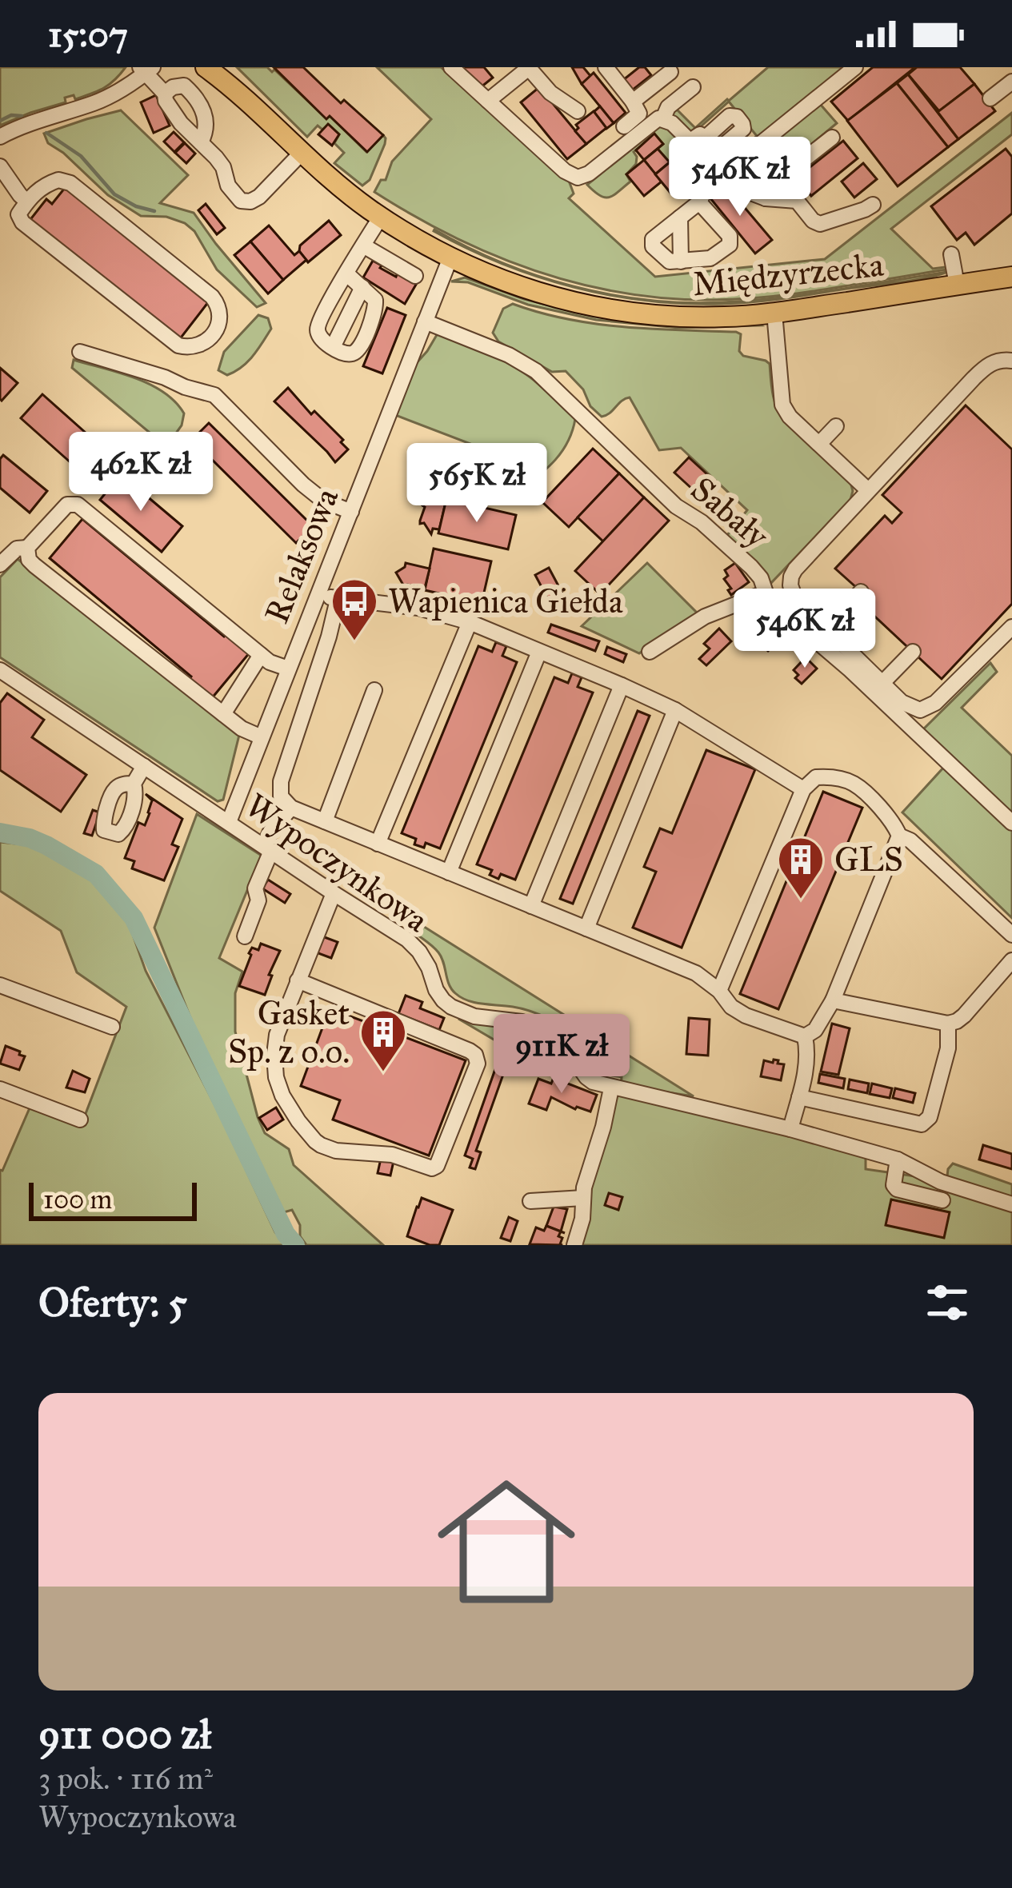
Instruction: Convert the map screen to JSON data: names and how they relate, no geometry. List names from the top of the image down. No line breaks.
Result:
{"streets":{"main road":["Międzyrzecka"],"street":["Sabały","Relaksowa","Wypoczynkowa"]},"crossings":[["Międzyrzecka","Relaksowa"],["Sabały","Relaksowa"],["Relaksowa","Wypoczynkowa"]],"places":{"bus stop":["Wapienica Giełda"],"building":["GLS","Gasket Sp. z o.o."]},"scale_bar":"100 m","page":{"status":"15:07","price":["546K zł","462K zł","565K zł","546K zł","911K zł"],"scale":"100 m","heading":"Oferty: 5","list":[{"name":"911 000 zł","note":"3 pok. · 116 m² · Wypoczynkowa"}]}}
